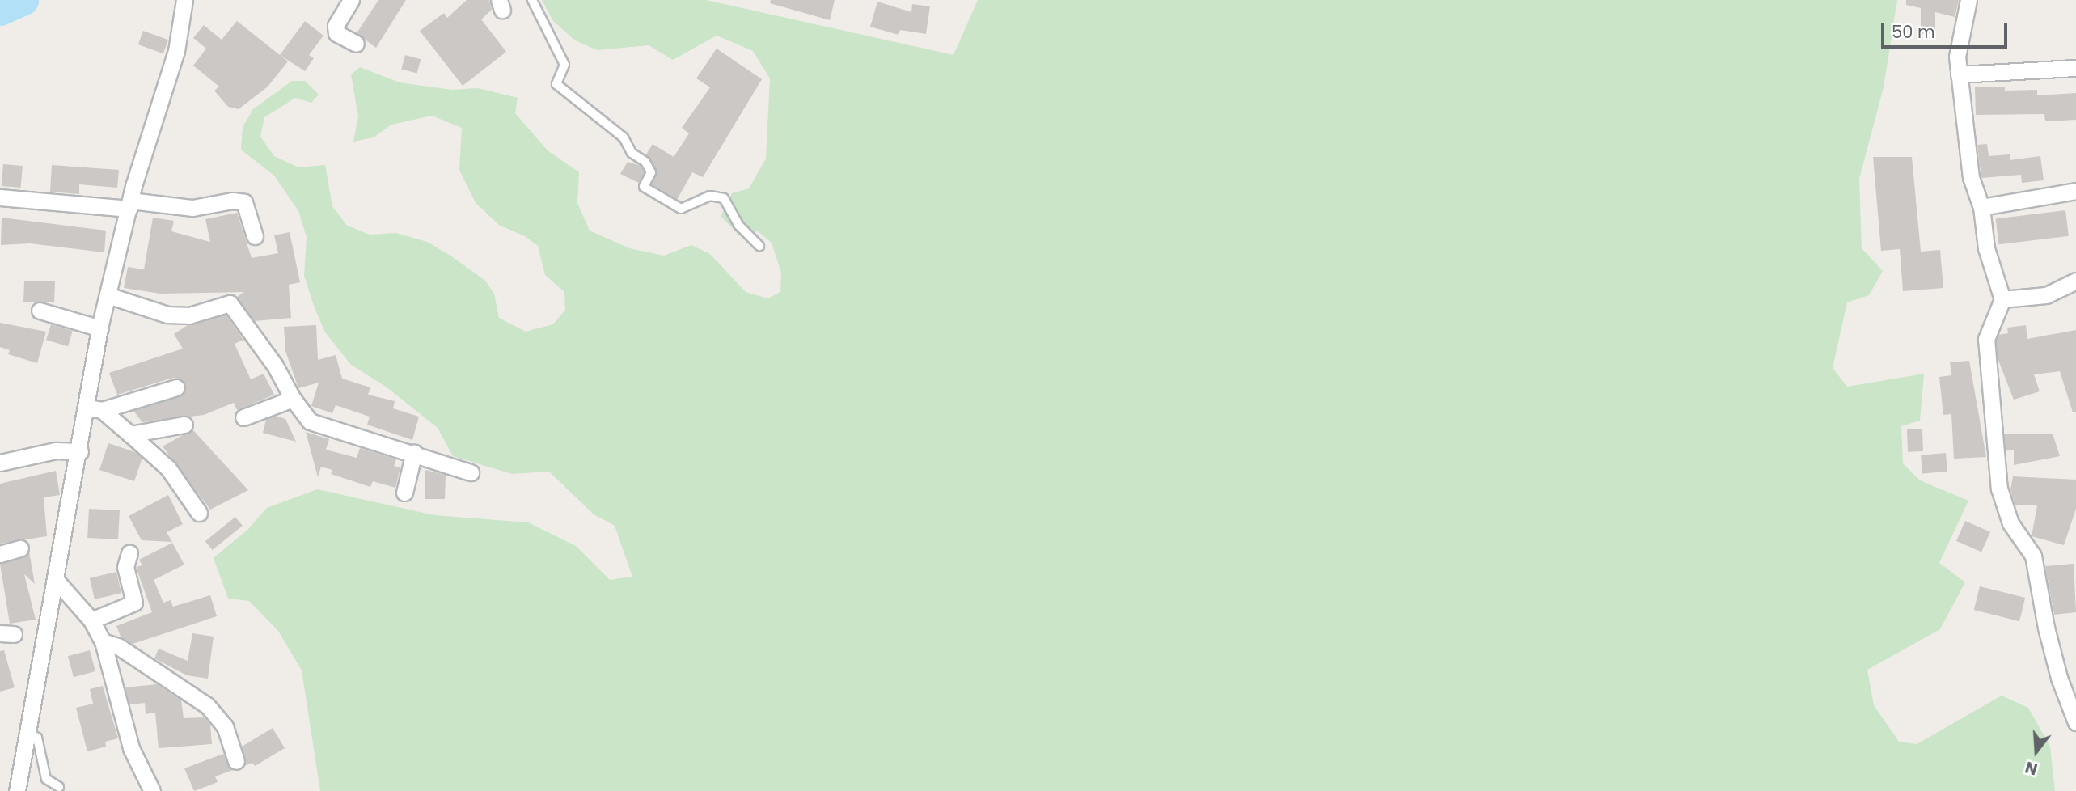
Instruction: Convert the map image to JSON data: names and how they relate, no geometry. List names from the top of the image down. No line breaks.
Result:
{"scale_bar":"50 m","north":"bottom"}
